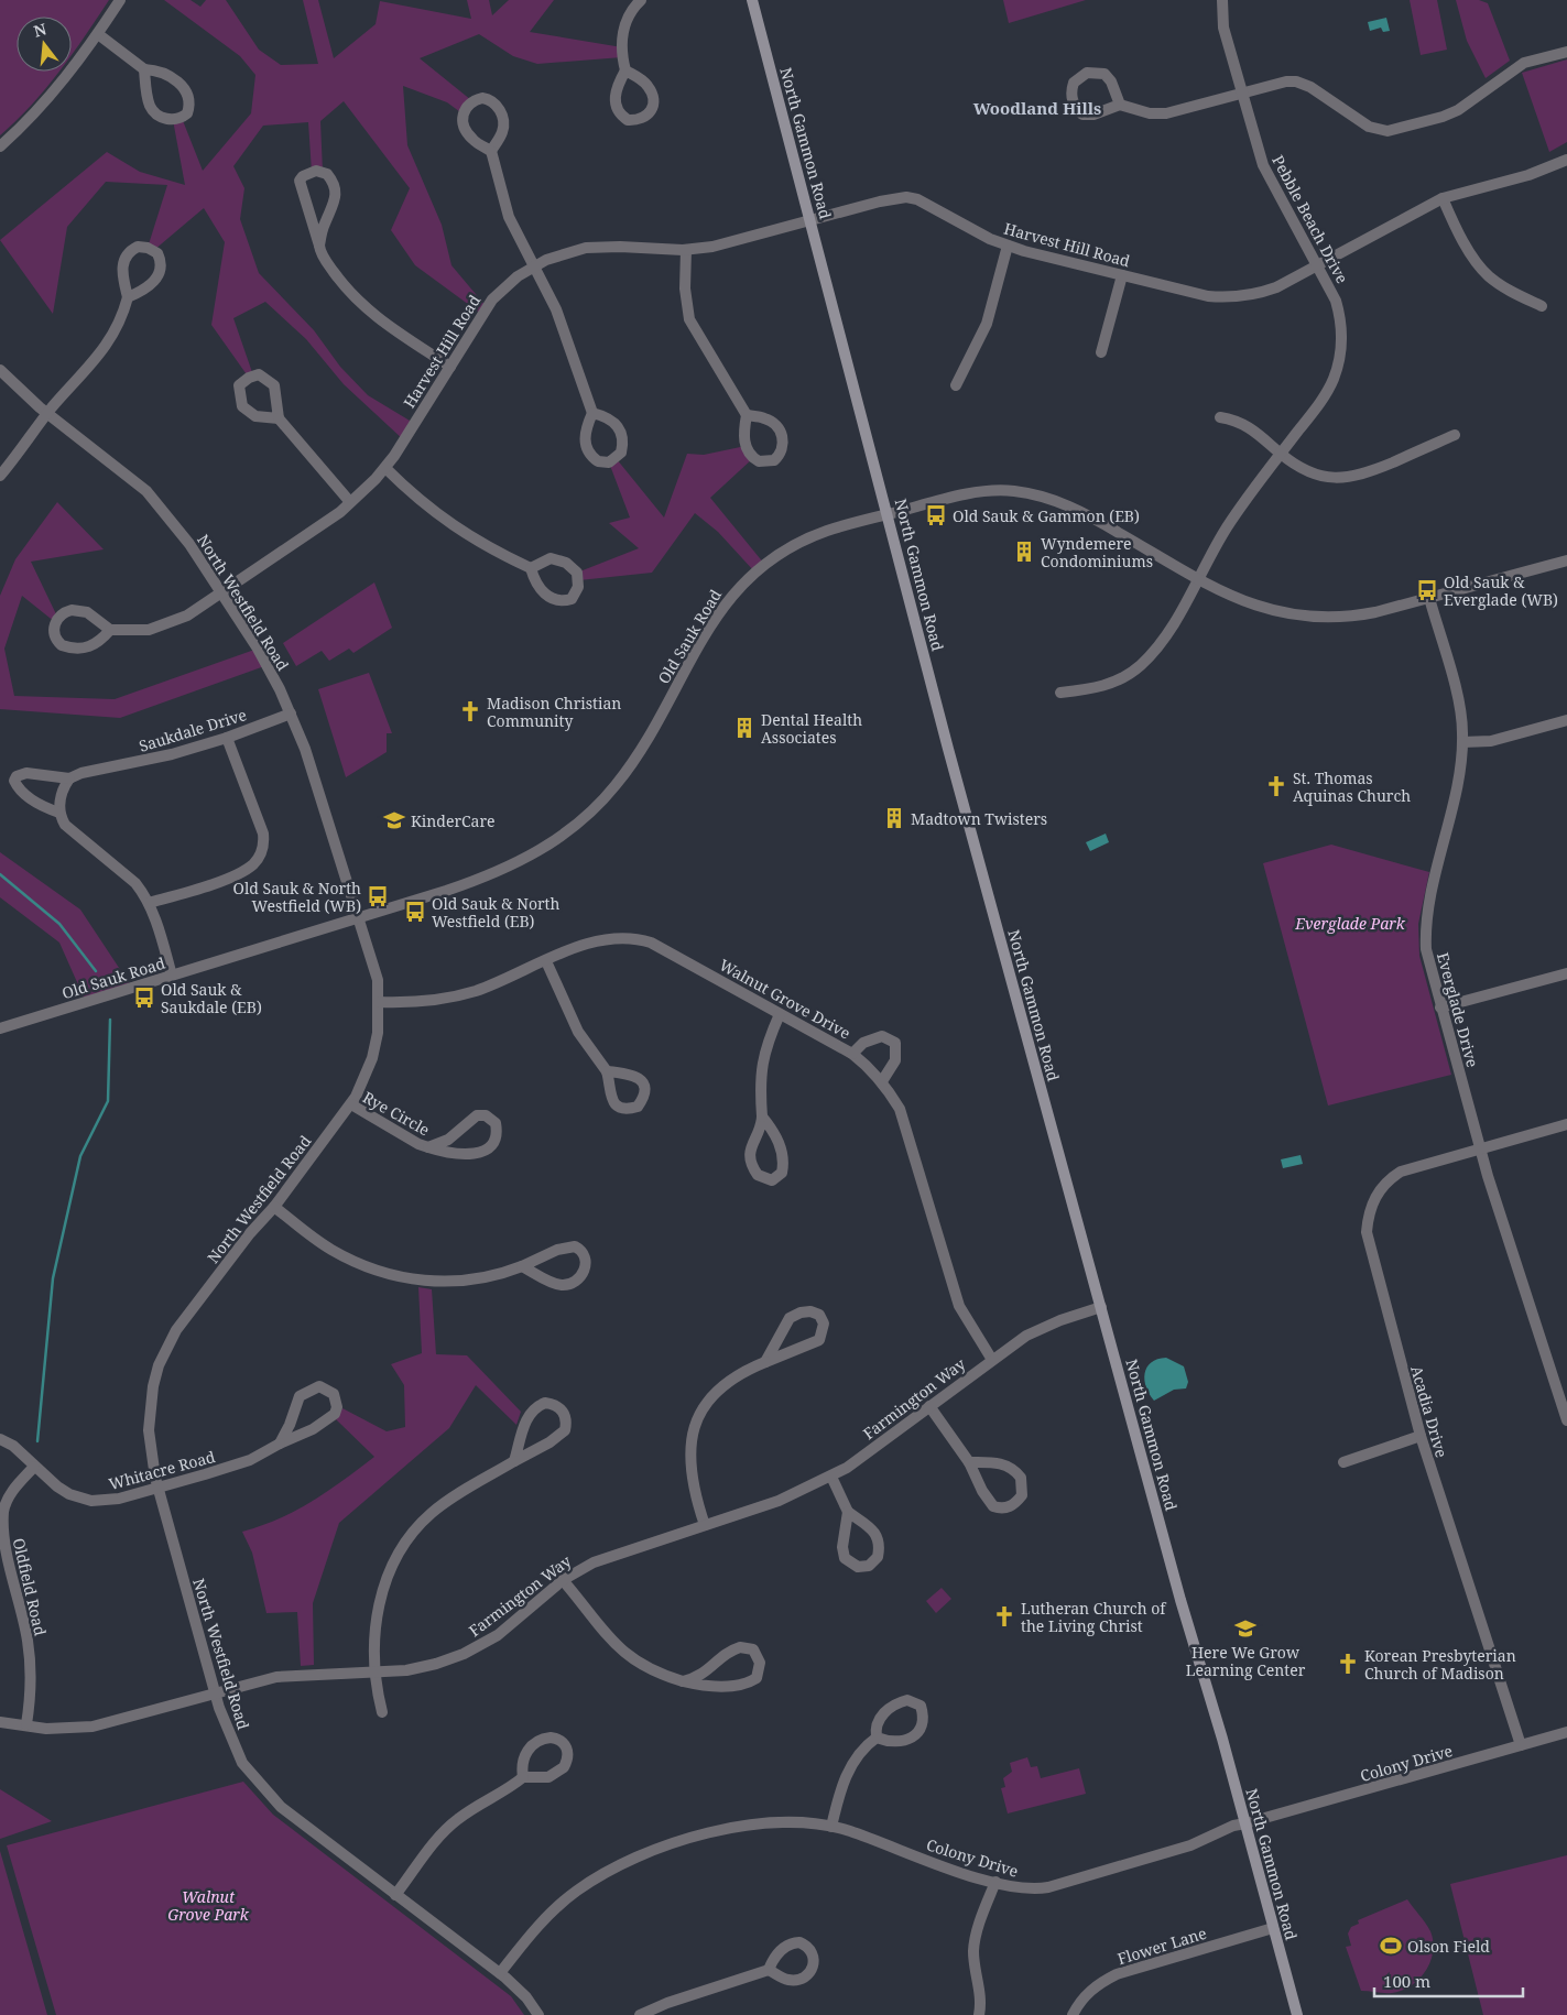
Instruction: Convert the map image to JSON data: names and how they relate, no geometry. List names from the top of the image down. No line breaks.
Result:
{"streets":{"main road":["North Gammon Road"],"street":["Pebble Beach Drive","Harvest Hill Road","North Westfield Road","Old Sauk Road","Saukdale Drive","Walnut Grove Drive","Everglade Drive","Rye Circle","Farmington Way","Acadia Drive","Whitacre Road","Oldfield Road","Colony Drive","Flower Lane"]},"crossings":[["North Gammon Road","Harvest Hill Road"],["North Gammon Road","Old Sauk Road"],["North Gammon Road","Farmington Way"],["North Gammon Road","Colony Drive"],["North Gammon Road","Flower Lane"],["Pebble Beach Drive","Harvest Hill Road"],["Pebble Beach Drive","Old Sauk Road"],["Harvest Hill Road","North Westfield Road"],["North Westfield Road","Old Sauk Road"],["North Westfield Road","Saukdale Drive"],["North Westfield Road","Walnut Grove Drive"],["North Westfield Road","Rye Circle"],["North Westfield Road","Farmington Way"],["North Westfield Road","Whitacre Road"],["North Westfield Road","Colony Drive"],["Old Sauk Road","Everglade Drive"],["Walnut Grove Drive","Farmington Way"],["Everglade Drive","Acadia Drive"],["Farmington Way","Oldfield Road"],["Acadia Drive","Colony Drive"],["Whitacre Road","Oldfield Road"]],"districts":["Woodland Hills"],"parks":["Everglade Park","Walnut Grove Park"],"places":{"bus stop":["Old Sauk & Gammon (EB)","Old Sauk & Everglade (WB)","Old Sauk & North Westfield (WB)","Old Sauk & North Westfield (EB)","Old Sauk & Saukdale (EB)"],"building":["Wyndemere Condominiums","Dental Health Associates","Madtown Twisters"],"church":["Madison Christian Community","St. Thomas Aquinas Church","Lutheran Church of the Living Christ","Korean Presbyterian Church of Madison"],"school or university":["KinderCare","Here We Grow Learning Center"],"sports":["Olson Field"]},"scale_bar":"100 m","north":"top"}
